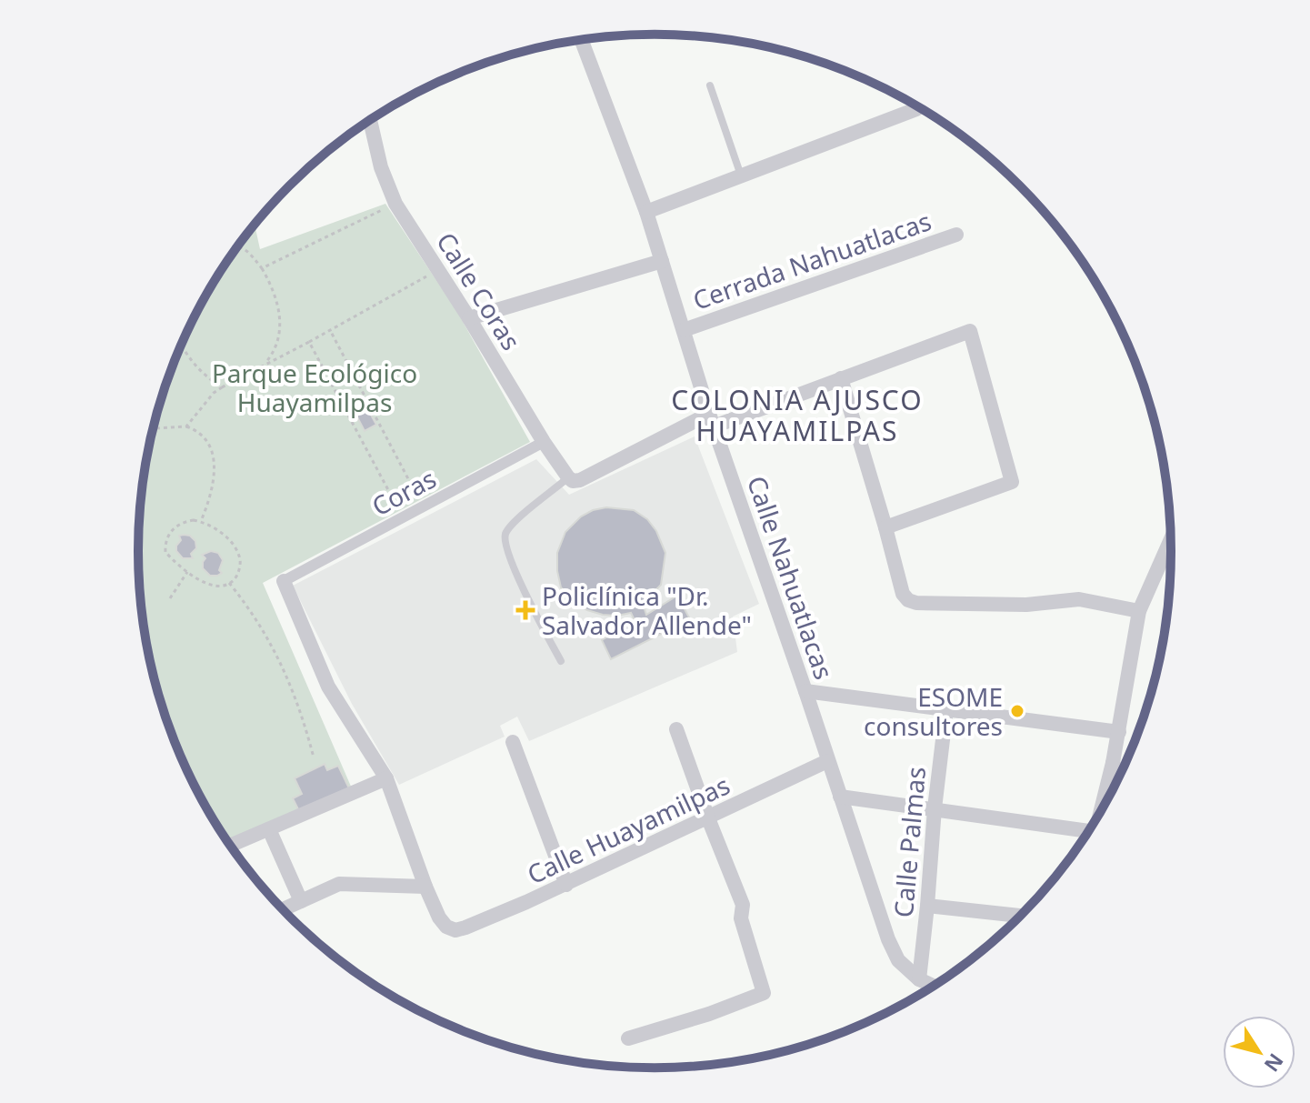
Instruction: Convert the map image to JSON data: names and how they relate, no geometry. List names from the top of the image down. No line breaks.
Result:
{"streets":{"street":["Cerrada Nahuatlacas","Calle Coras","Coras","Calle Nahuatlacas","Calle Huayamilpas","Calle Palmas"]},"crossings":[["Cerrada Nahuatlacas","Calle Nahuatlacas"],["Calle Coras","Coras"],["Calle Nahuatlacas","Calle Huayamilpas"],["Calle Nahuatlacas","Calle Palmas"]],"districts":["COLONIA AJUSCO HUAYAMILPAS"],"parks":["Parque Ecológico Huayamilpas"],"places":{"health":["Policlínica \"Dr. Salvador Allende\""],"other":["ESOME consultores"]},"north":"bottom right"}
